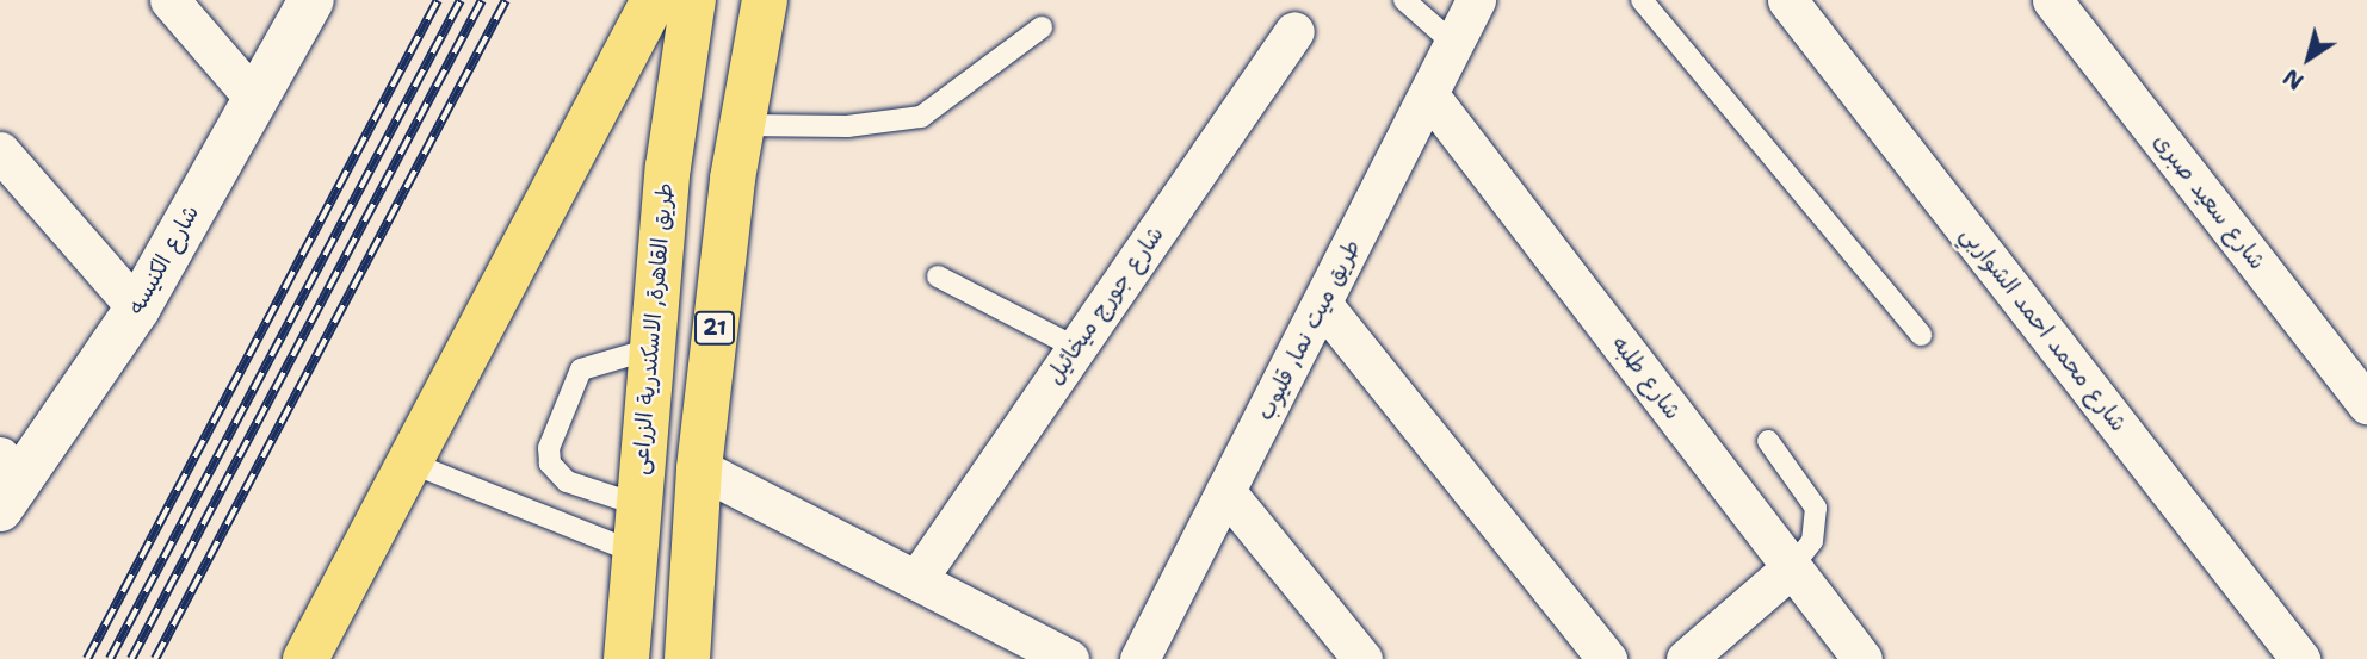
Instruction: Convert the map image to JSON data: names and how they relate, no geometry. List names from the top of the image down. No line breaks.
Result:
{"streets":{"highway":["21","طريق القاهرة, الاسكندرية الزراعى"],"main road":["شارع الكنيسه"],"street":["شارع سعيد صبرى","شارع جورج ميخائيل","شارع محمد احمد الشواربي","طريق ميت نما, قليوب","شارع طلبه"]},"crossings":[["طريق ميت نما, قليوب","شارع طلبه"]],"north":"bottom left"}
